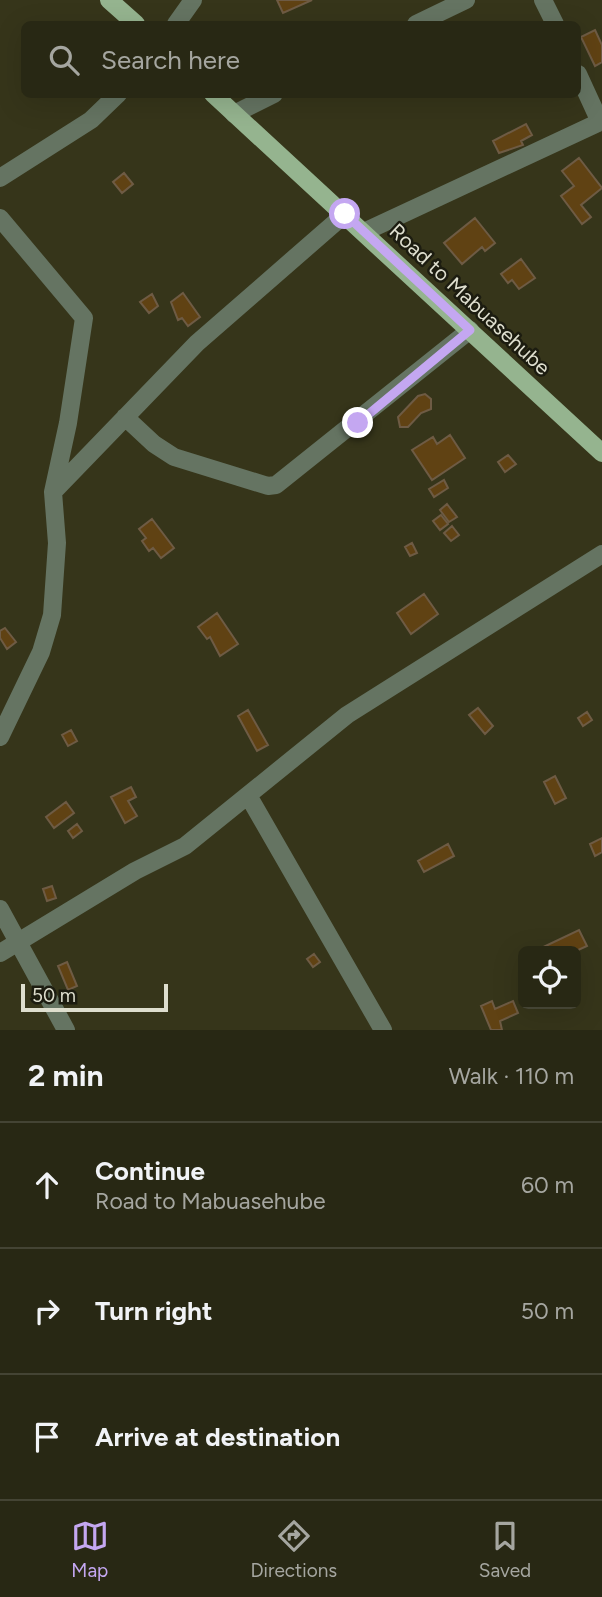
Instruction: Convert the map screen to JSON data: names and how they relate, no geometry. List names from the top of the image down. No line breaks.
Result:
{"streets":{"main road":["Road to Mabuasehube"]},"scale_bar":"50 m","page":{"search":"Search here","scale":"50 m","heading":["2 min","Walk · 110 m"],"list":[["Continue","Road to Mabuasehube","60 m"],["Turn right","50 m"],"Arrive at destination"],"nav":["Map","Directions","Saved"]}}
